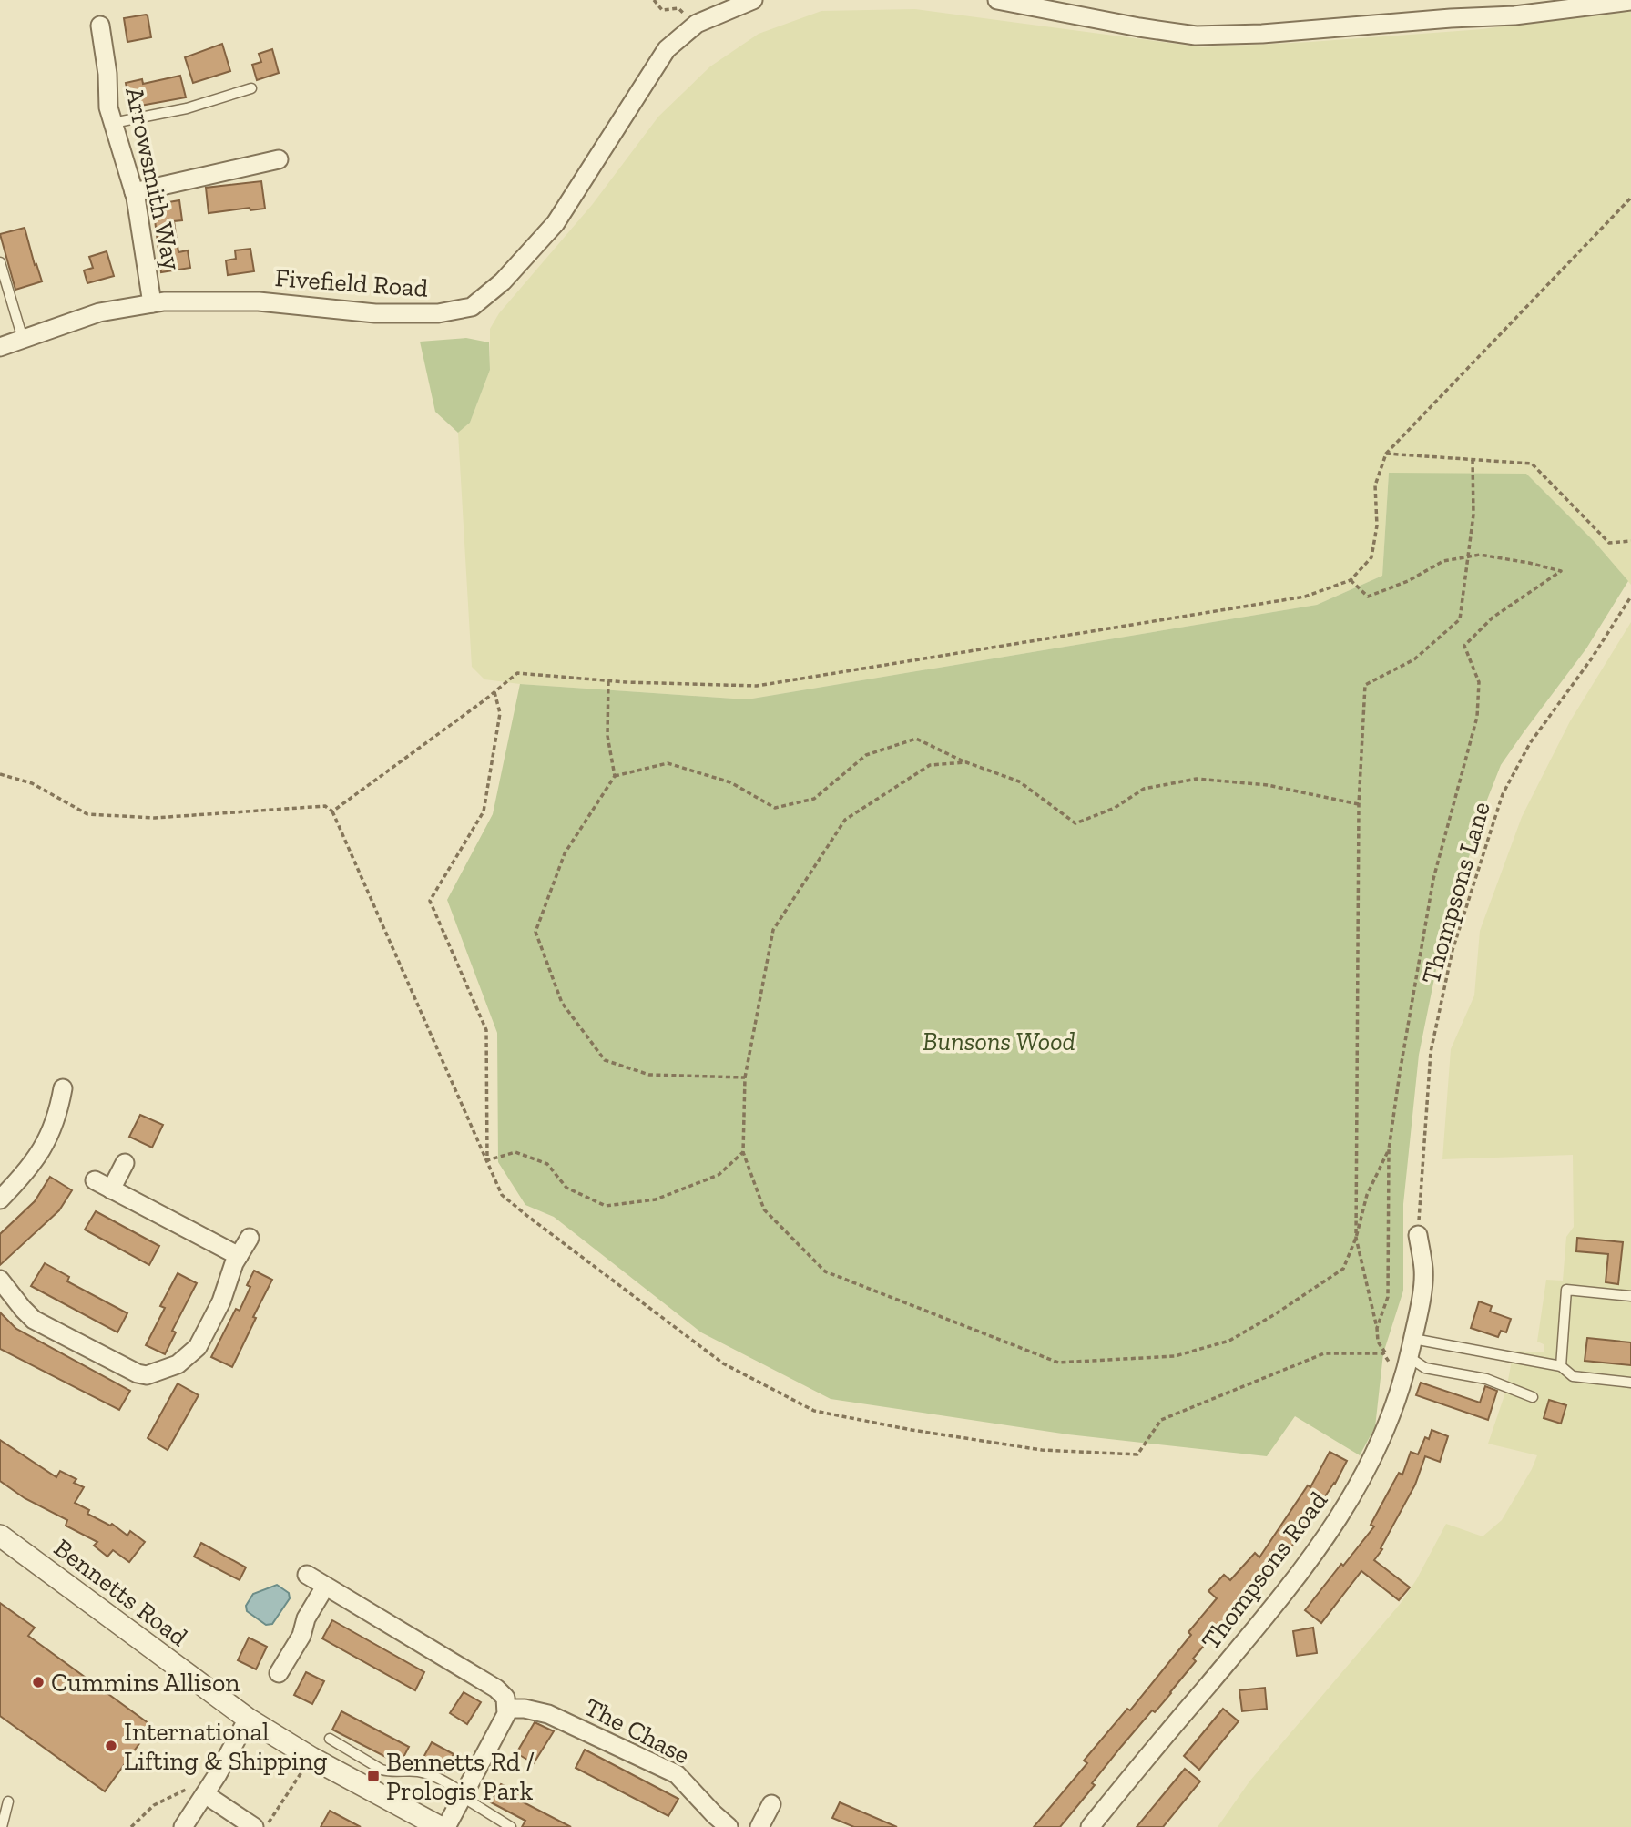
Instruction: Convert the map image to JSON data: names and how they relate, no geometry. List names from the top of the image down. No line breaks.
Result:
{"streets":{"street":["Arrowsmith Way","Fivefield Road","Thompsons Road","Bennetts Road","The Chase"],"path":["Thompsons Lane"]},"crossings":[["Arrowsmith Way","Fivefield Road"],["Thompsons Lane","Thompsons Road"]],"parks":["Bunsons Wood"],"places":{"other":["Cummins Allison","International Lifting & Shipping"],"transit":["Bennetts Rd / Prologis Park"]}}
